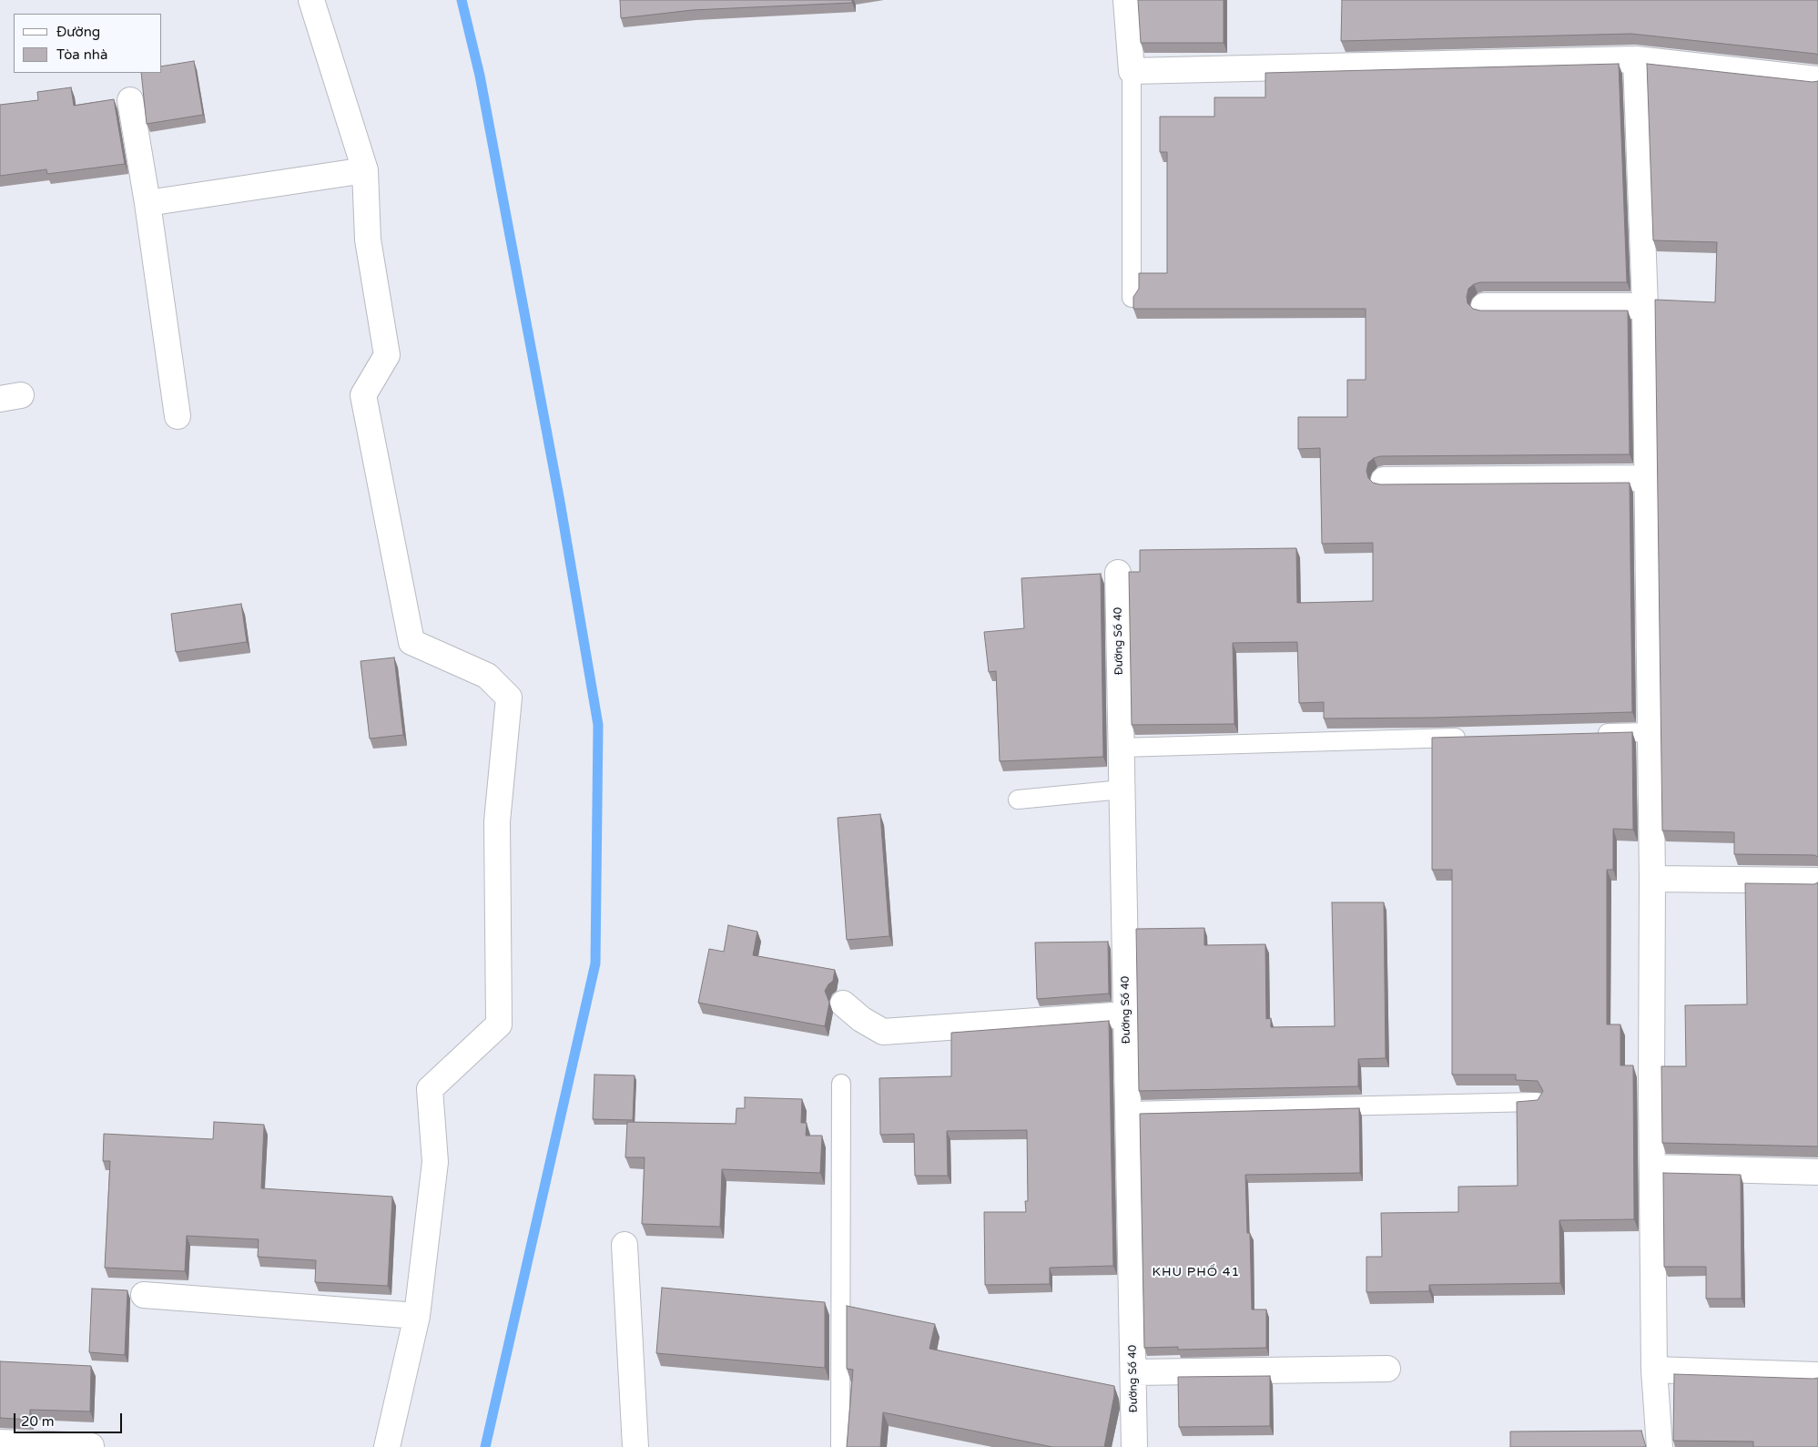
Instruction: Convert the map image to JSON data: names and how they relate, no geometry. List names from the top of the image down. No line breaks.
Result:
{"streets":{"street":["Đường Số 40"]},"districts":["KHU PHỐ 41"],"legend":["Đường","Tòa nhà"],"scale_bar":"20 m"}
